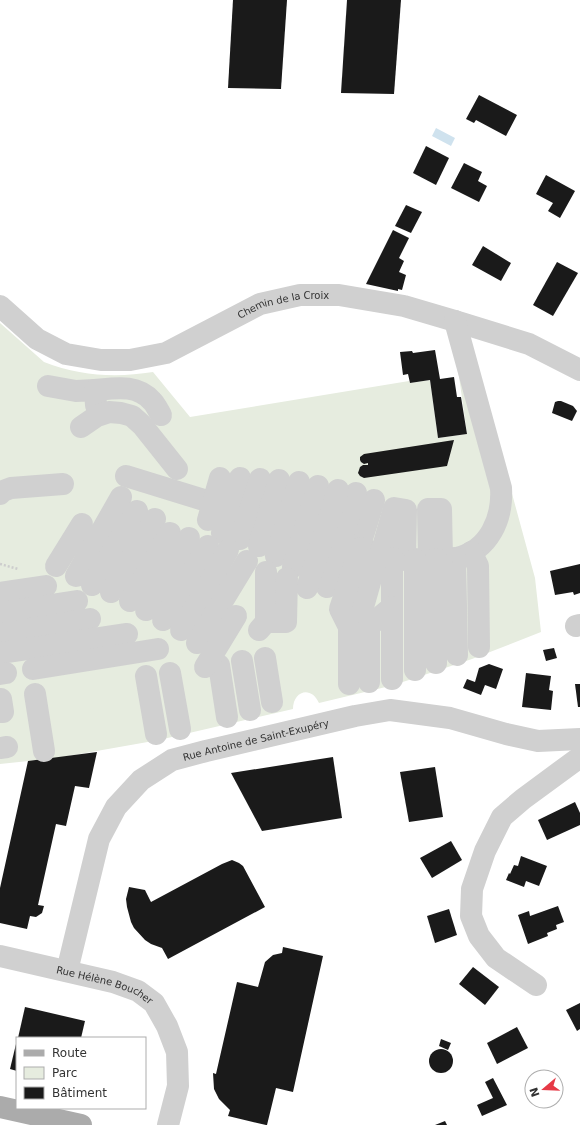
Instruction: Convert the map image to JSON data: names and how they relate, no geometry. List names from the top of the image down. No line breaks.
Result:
{"streets":{"street":["Chemin de la Croix","Rue Antoine de Saint-Exupéry","Rue Hélène Boucher"]},"crossings":[["Rue Antoine de Saint-Exupéry","Rue Hélène Boucher"]],"legend":["Route","Parc","Bâtiment"],"north":"left"}
